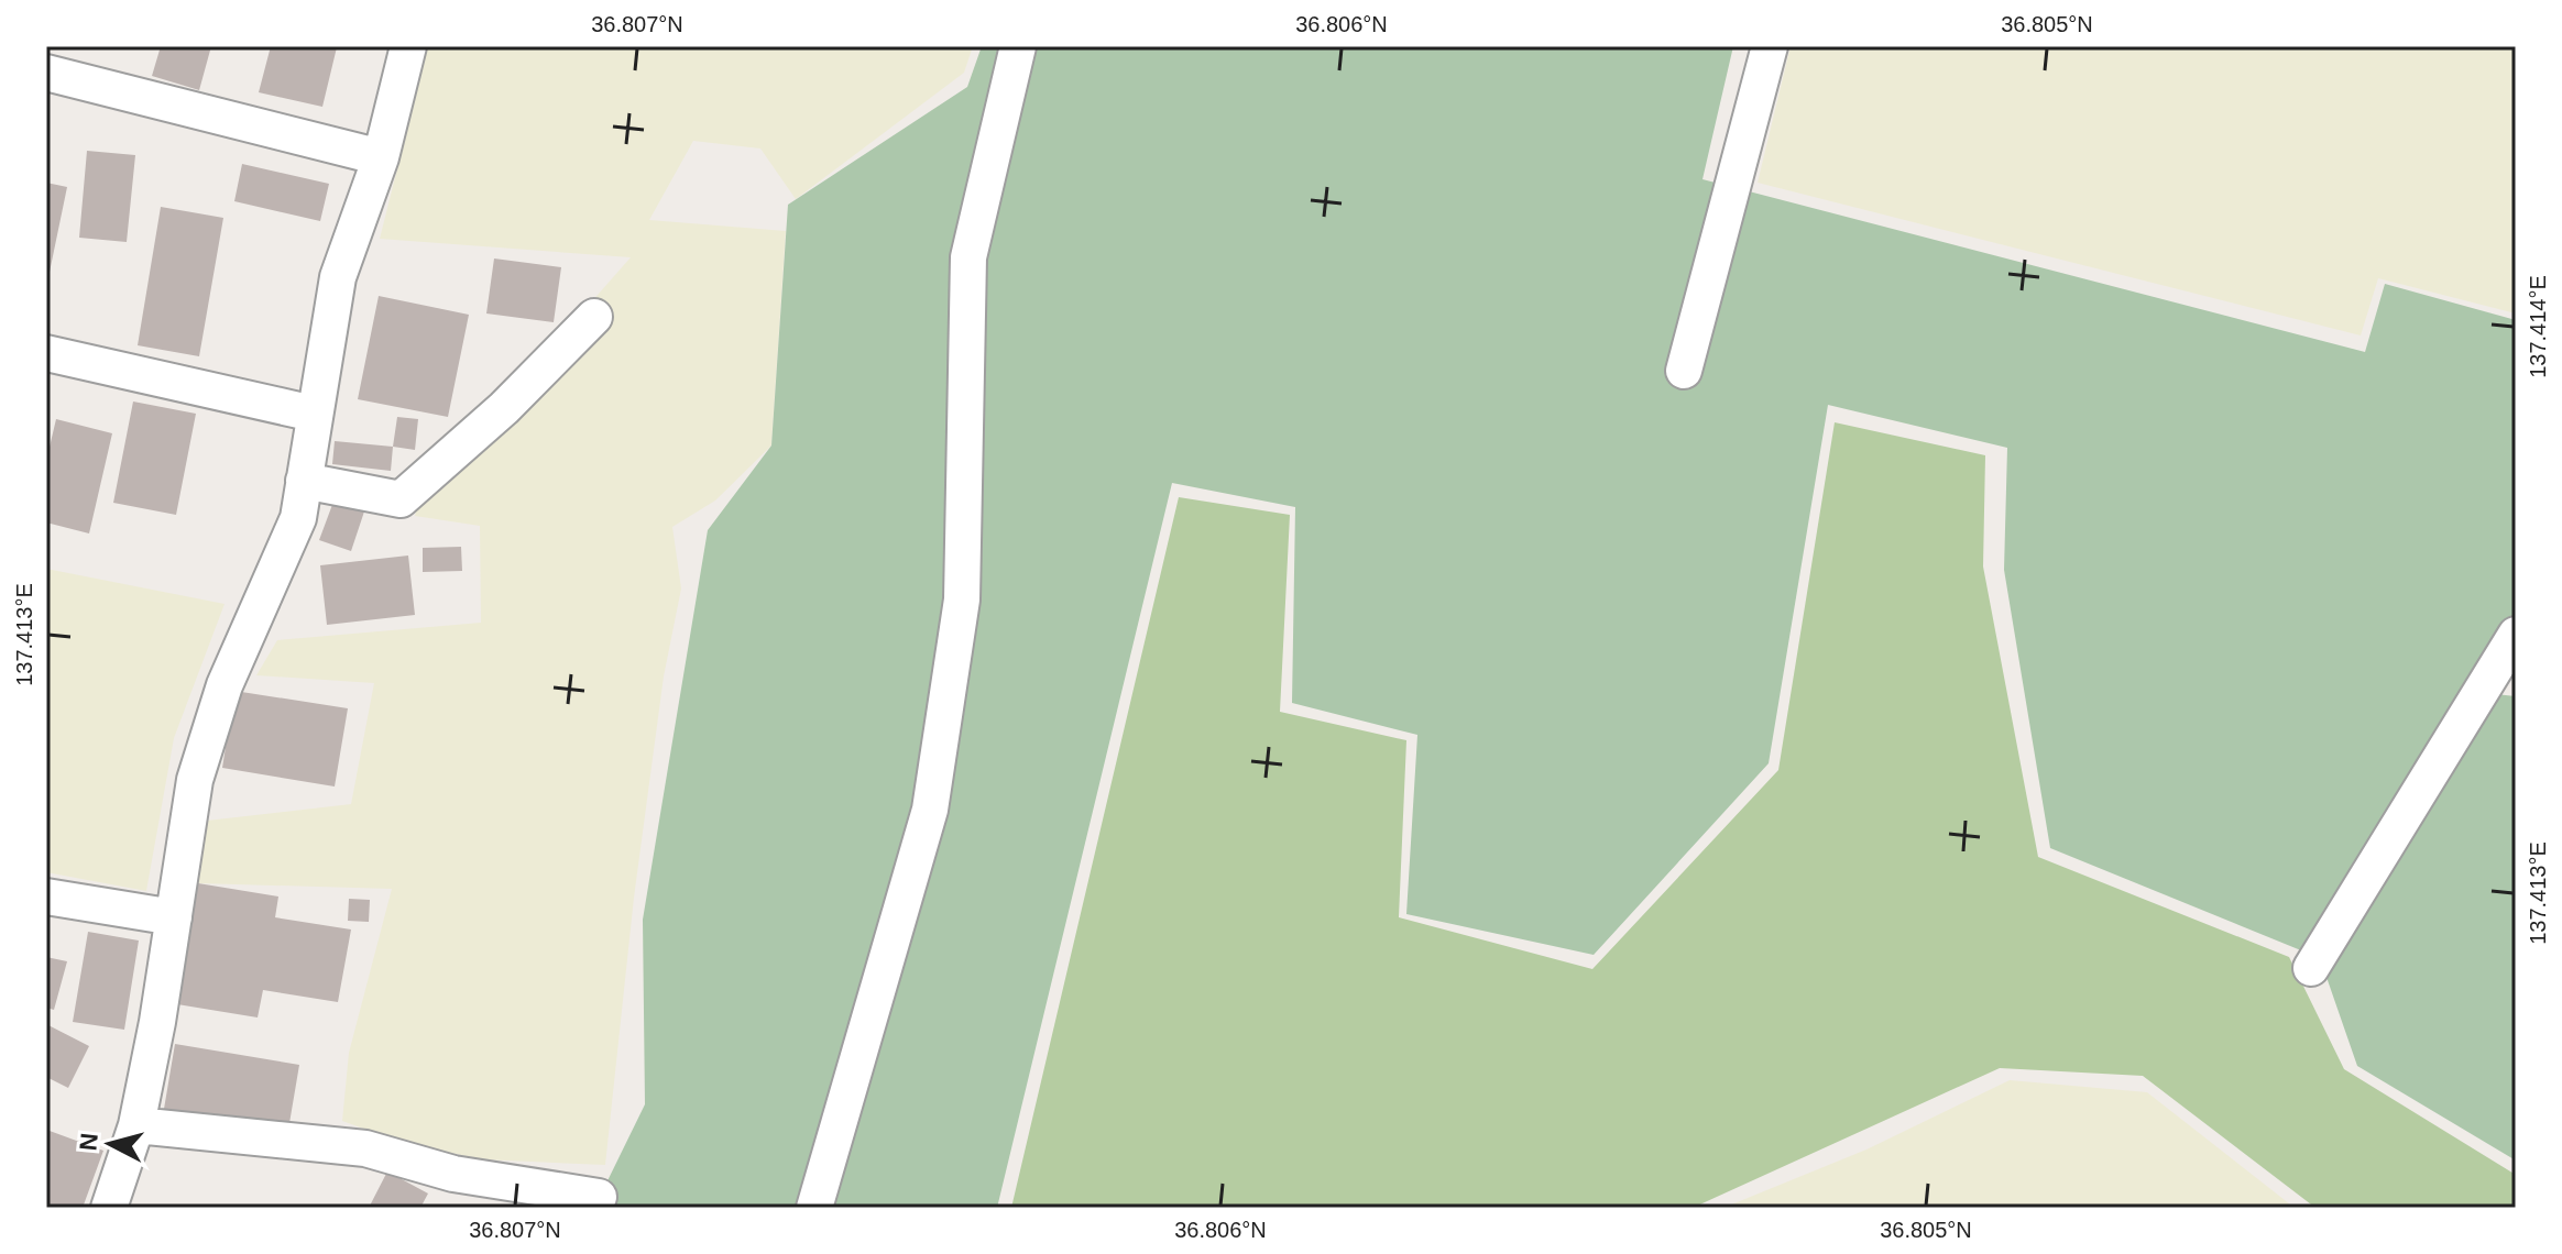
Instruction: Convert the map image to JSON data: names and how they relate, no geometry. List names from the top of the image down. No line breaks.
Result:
{"north":"left","coordinates":["36.807°N","36.806°N","36.805°N","137.414°E","137.413°E"]}
